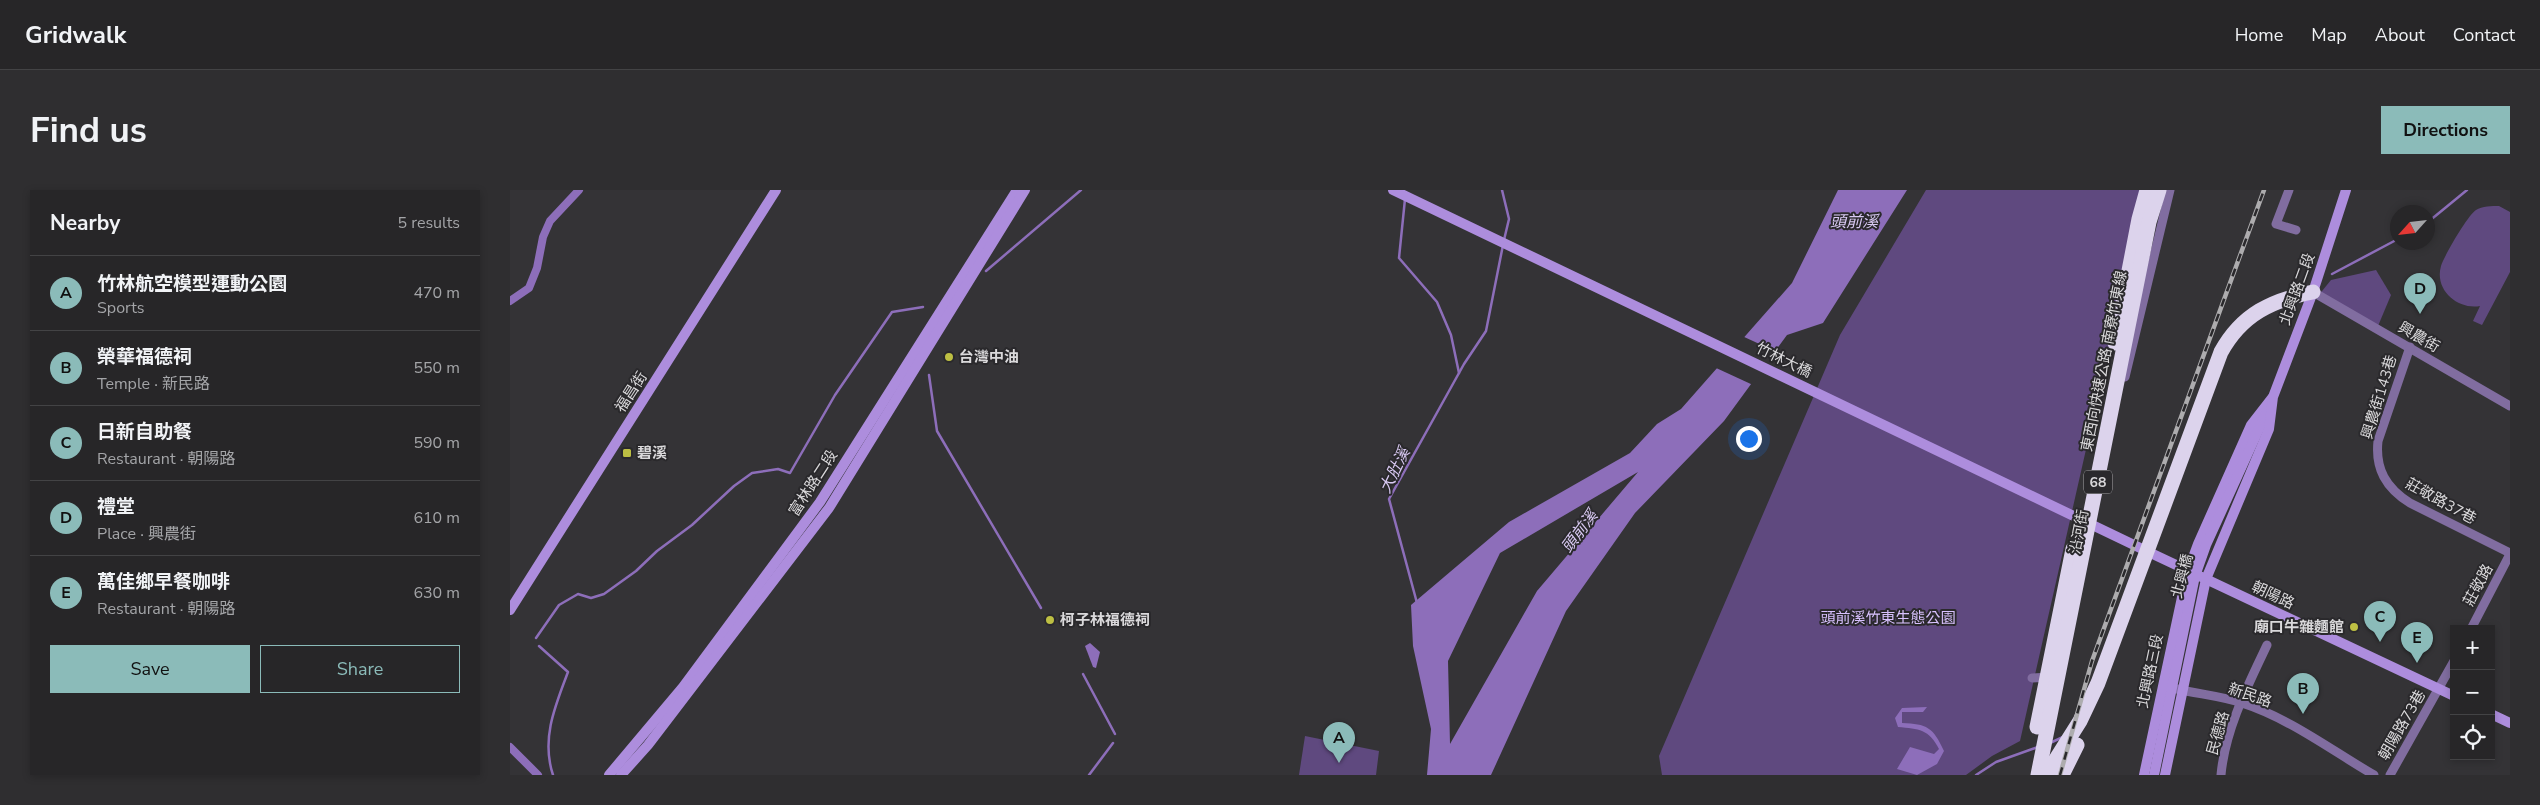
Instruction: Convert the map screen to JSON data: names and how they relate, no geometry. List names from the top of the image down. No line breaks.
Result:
{"streets":{"highway":["東西向快速公路 南寮竹東線","68"],"main road":["北興路二段","竹林大橋","福昌街","富林路二段","北興橋","朝陽路","北興路三段"],"street":["興農街","興農街143巷","莊敬路37巷","沿河街","莊敬路","新民路","朝陽路73巷","民德路"]},"crossings":[["北興路二段","興農街"],["北興路二段","北興橋"],["北興路二段","朝陽路"],["北興路二段","北興路三段"],["北興路二段","新民路"],["興農街","興農街143巷"],["竹林大橋","朝陽路"],["興農街143巷","莊敬路37巷"],["莊敬路37巷","莊敬路"],["北興橋","朝陽路"],["北興橋","北興路三段"],["朝陽路","北興路三段"],["朝陽路","朝陽路73巷"],["北興路三段","新民路"],["新民路","民德路"]],"water":["頭前溪","大肚溪"],"parks":["頭前溪竹東生態公園"],"places":{"other":["台灣中油","柯子林福德祠","廟口牛雜麵館"],"transit":["碧溪"]},"north":"bottom left","page":{"header":"Gridwalk","nav":["Home","Map","About","Contact"],"buttons":["Directions",["Save","Share"]],"title":"Find us","heading":["Nearby","5 results"],"list":[{"mark":"A","name":"竹林航空模型運動公園","note":"Sports","value":"470 m"},{"mark":"B","name":"榮華福德祠","note":"Temple · 新民路","value":"550 m"},{"mark":"C","name":"日新自助餐","note":"Restaurant · 朝陽路","value":"590 m"},{"mark":"D","name":"禮堂","note":"Place · 興農街","value":"610 m"},{"mark":"E","name":"萬佳鄉早餐咖啡","note":"Restaurant · 朝陽路","value":"630 m"}],"pins":["D","C","E","B","A"],"map_buttons":["+","−"]}}
